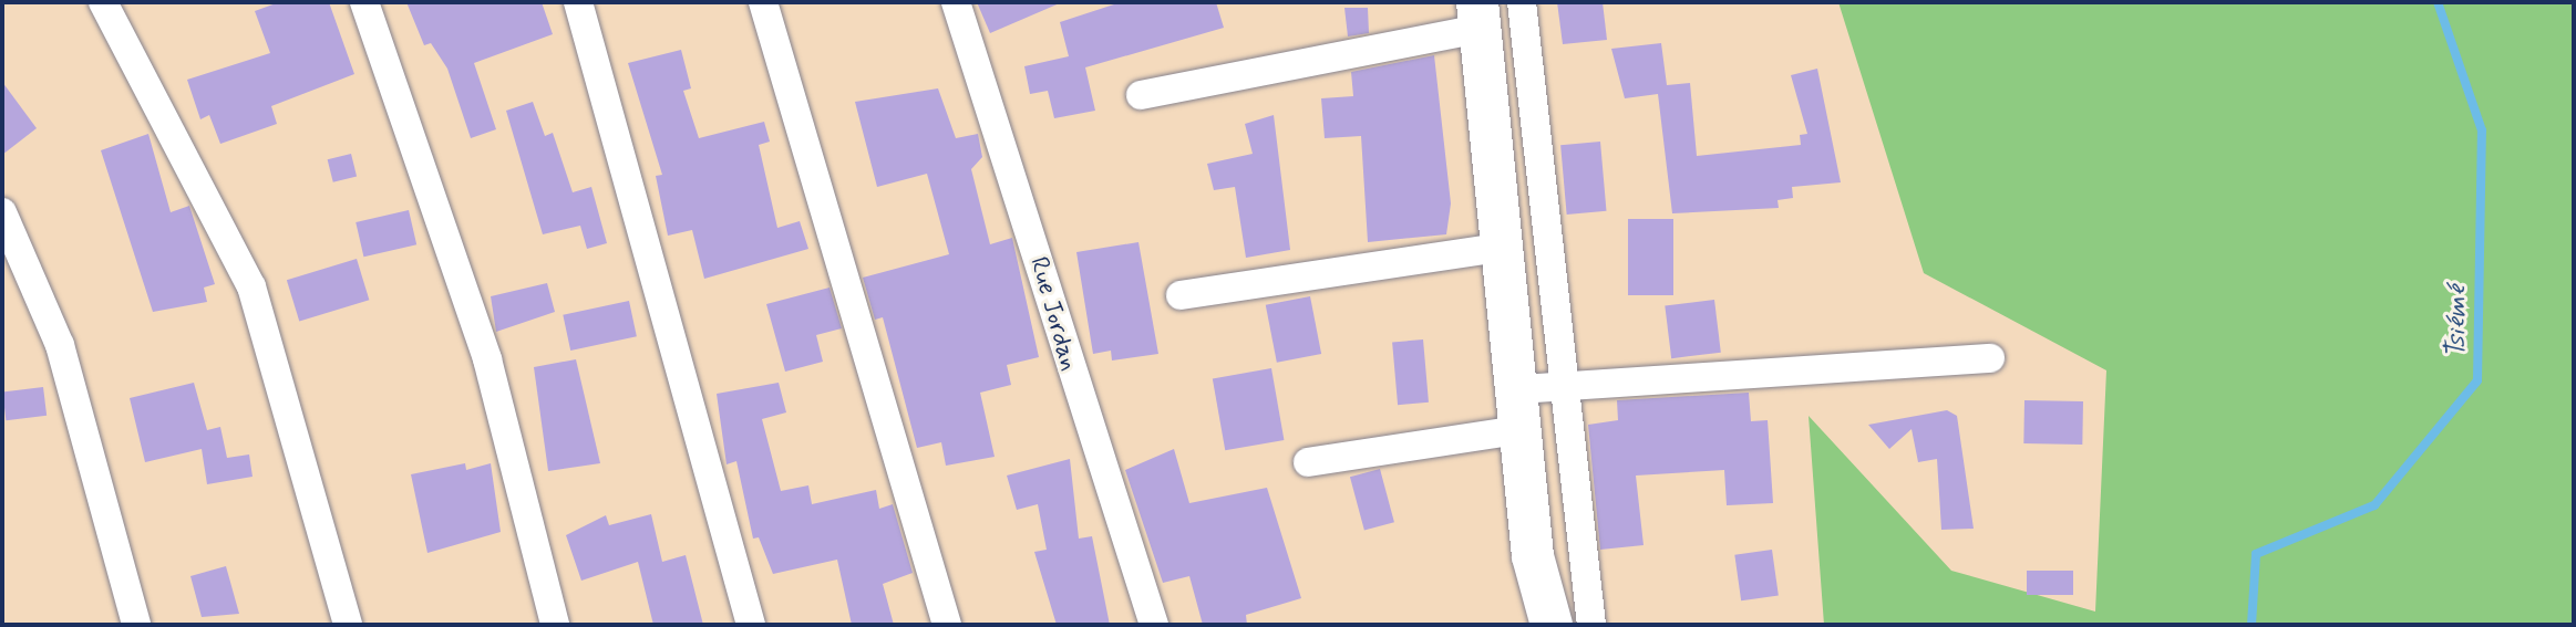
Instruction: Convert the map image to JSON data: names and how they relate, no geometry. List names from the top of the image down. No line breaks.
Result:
{"streets":{"street":["Rue Jordan"]},"water":["Tsiémé"]}
